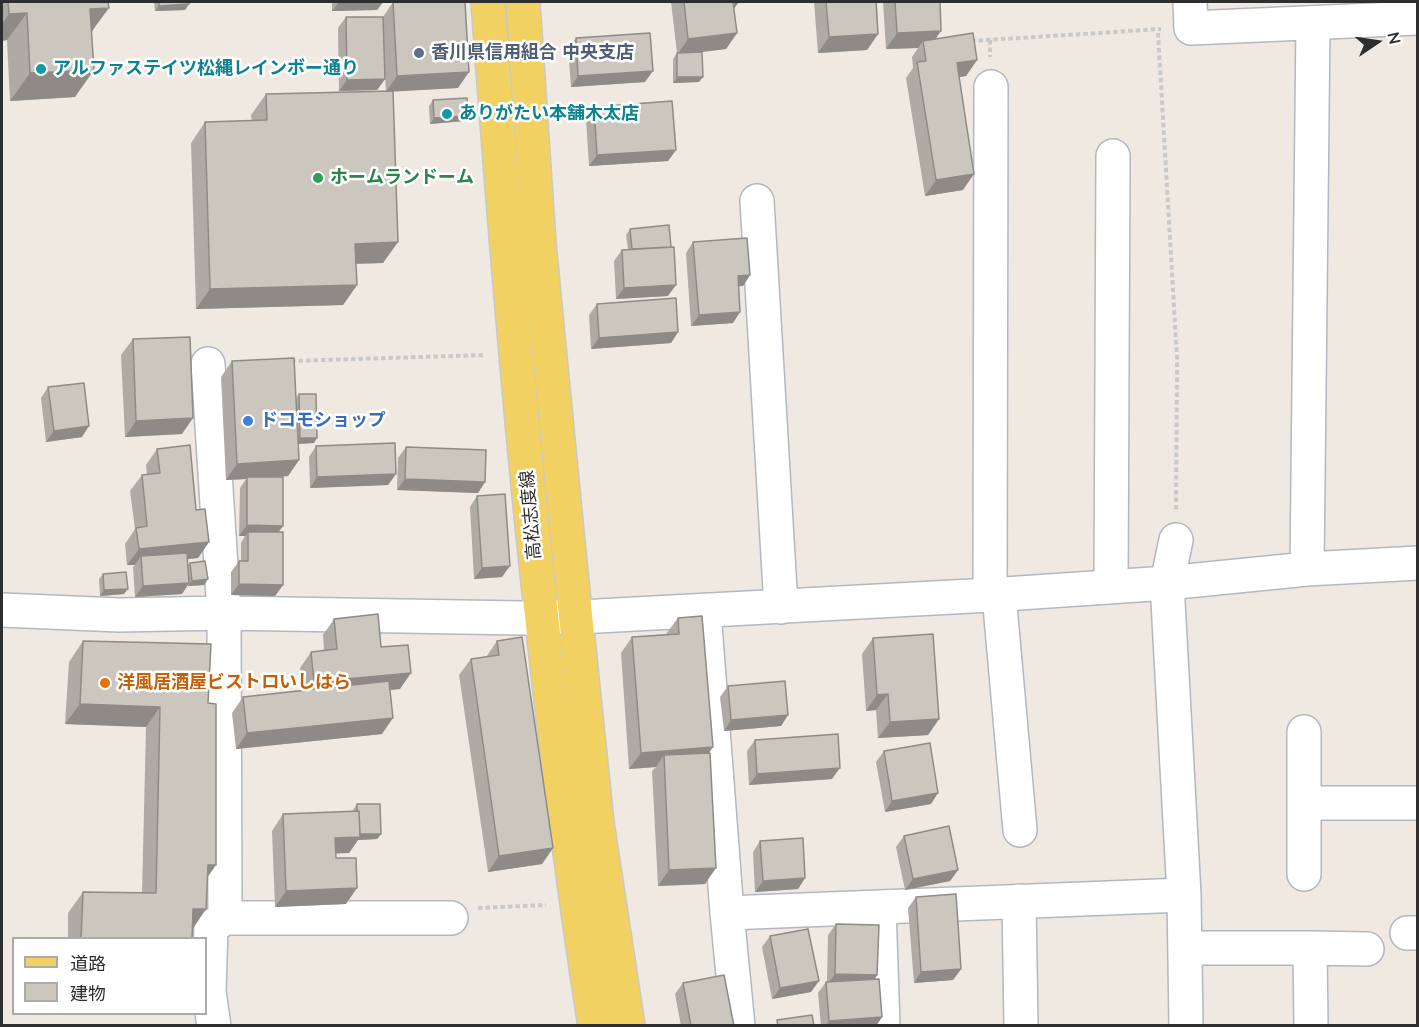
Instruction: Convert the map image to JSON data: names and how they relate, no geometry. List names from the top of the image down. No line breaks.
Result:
{"streets":{"main road":["高松志度線"]},"places":["香川県信用組合 中央支店","アルファステイツ松縄レインボー通り","ありがたい本舗木太店","ホームランドーム","ドコモショップ","洋風居酒屋ビストロいしはら"],"legend":["道路","建物"],"north":"right"}
